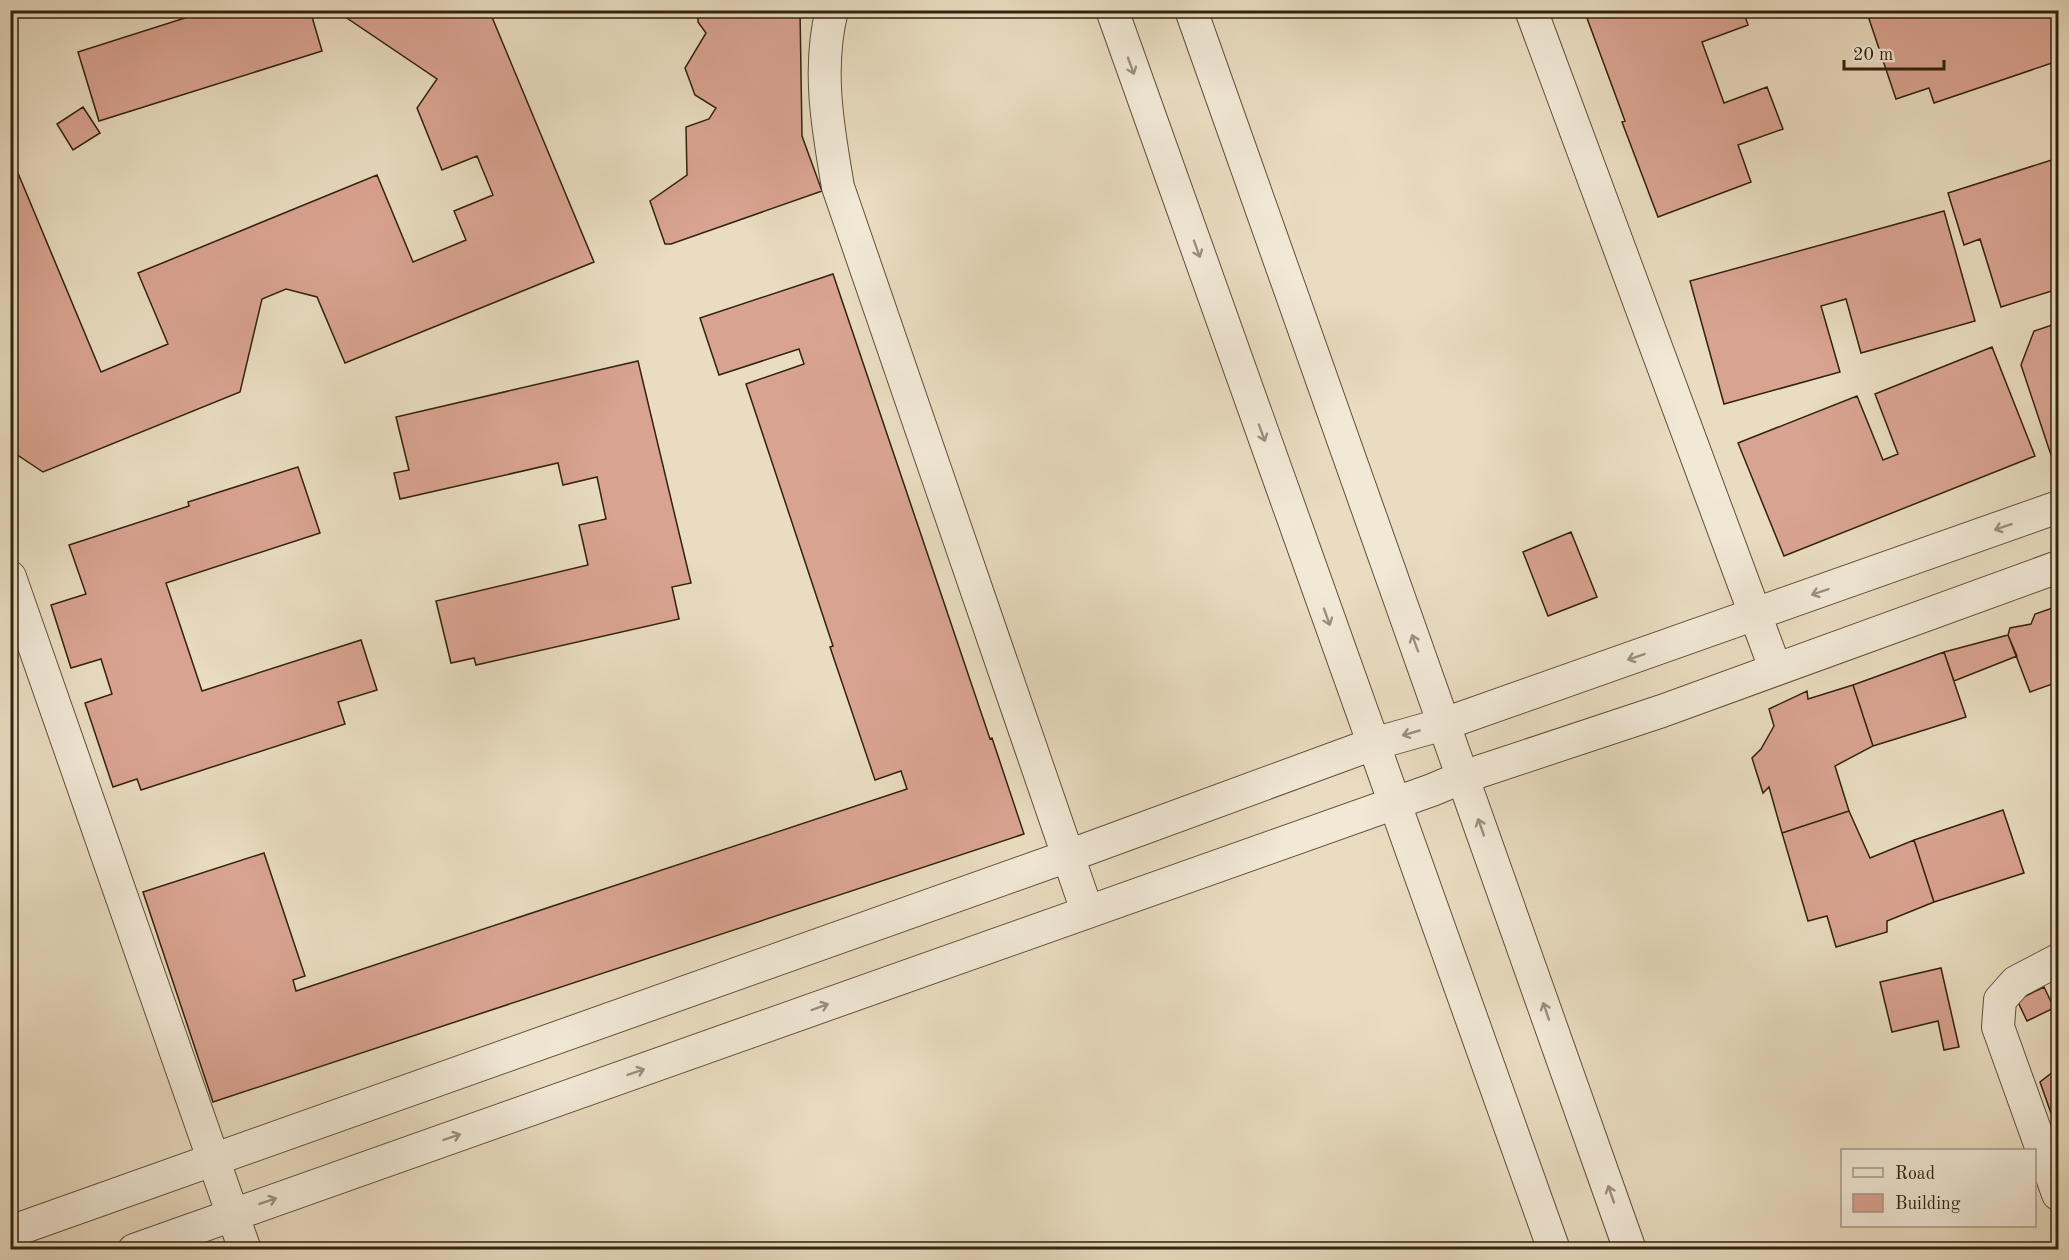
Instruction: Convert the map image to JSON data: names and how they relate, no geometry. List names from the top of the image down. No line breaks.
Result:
{"legend":["Road","Building"],"scale_bar":"20 m"}
